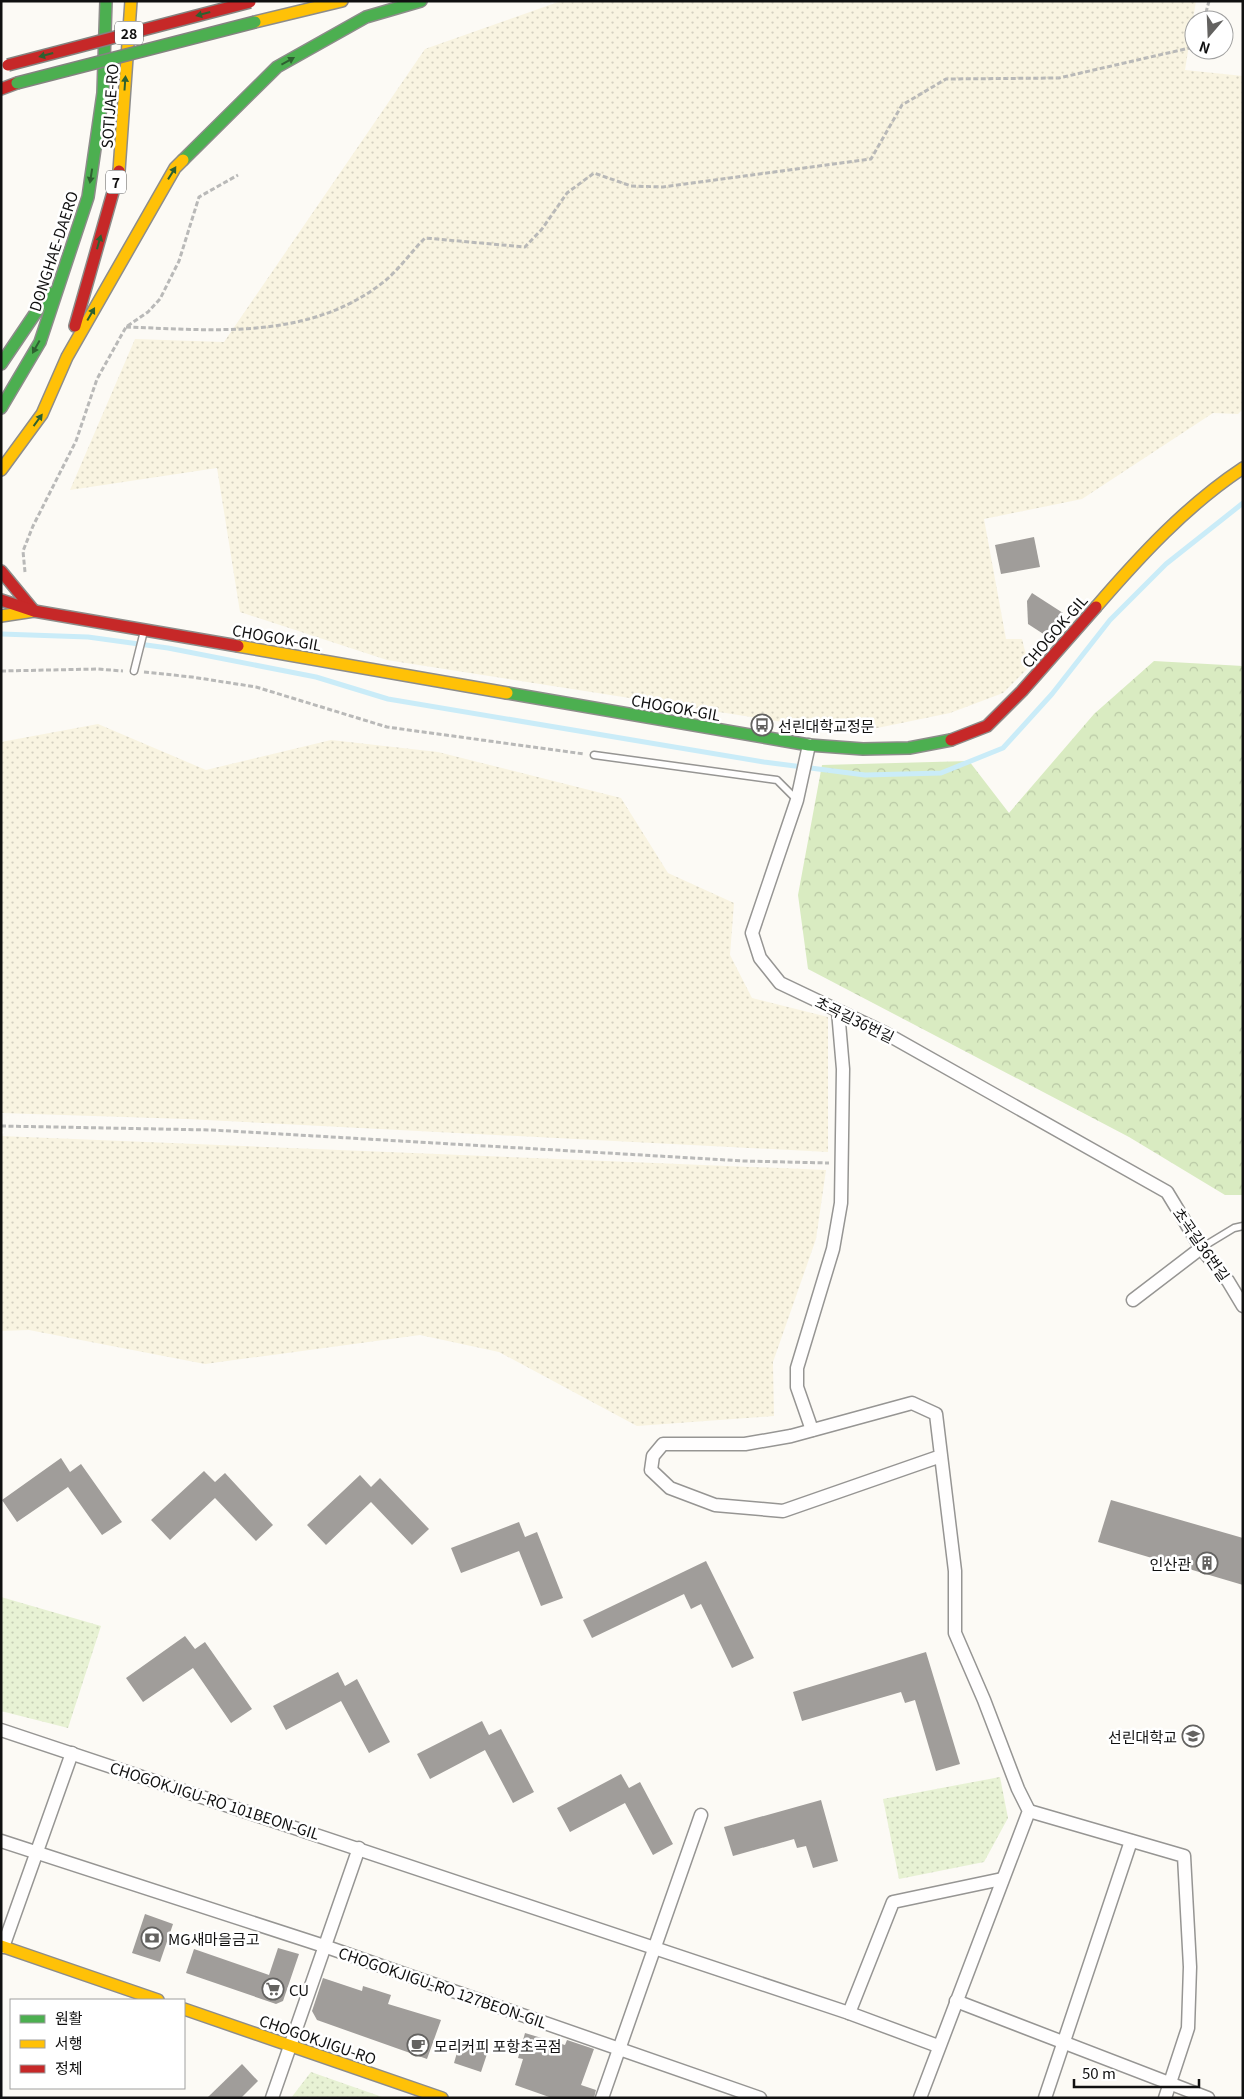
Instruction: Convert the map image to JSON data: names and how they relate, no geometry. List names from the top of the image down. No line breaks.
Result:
{"streets":{"main road":["28","SOTIJAE-RO","7","DONGHAE-DAERO","CHOGOK-GIL","CHOGOKJIGU-RO"],"street":["초곡길36번길","CHOGOKJIGU-RO 101BEON-GIL","CHOGOKJIGU-RO 127BEON-GIL"]},"crossings":[["SOTIJAE-RO","7"],["SOTIJAE-RO","DONGHAE-DAERO"],["CHOGOK-GIL","초곡길36번길"]],"places":{"bus stop":["선린대학교정문"],"building":["인산관"],"school or university":["선린대학교"],"bank":["MG새마을금고"],"supermarket":["CU"],"cafe":["모리커피 포항초곡점"]},"legend":["원활","서행","정체"],"scale_bar":"50 m","north":"bottom"}
